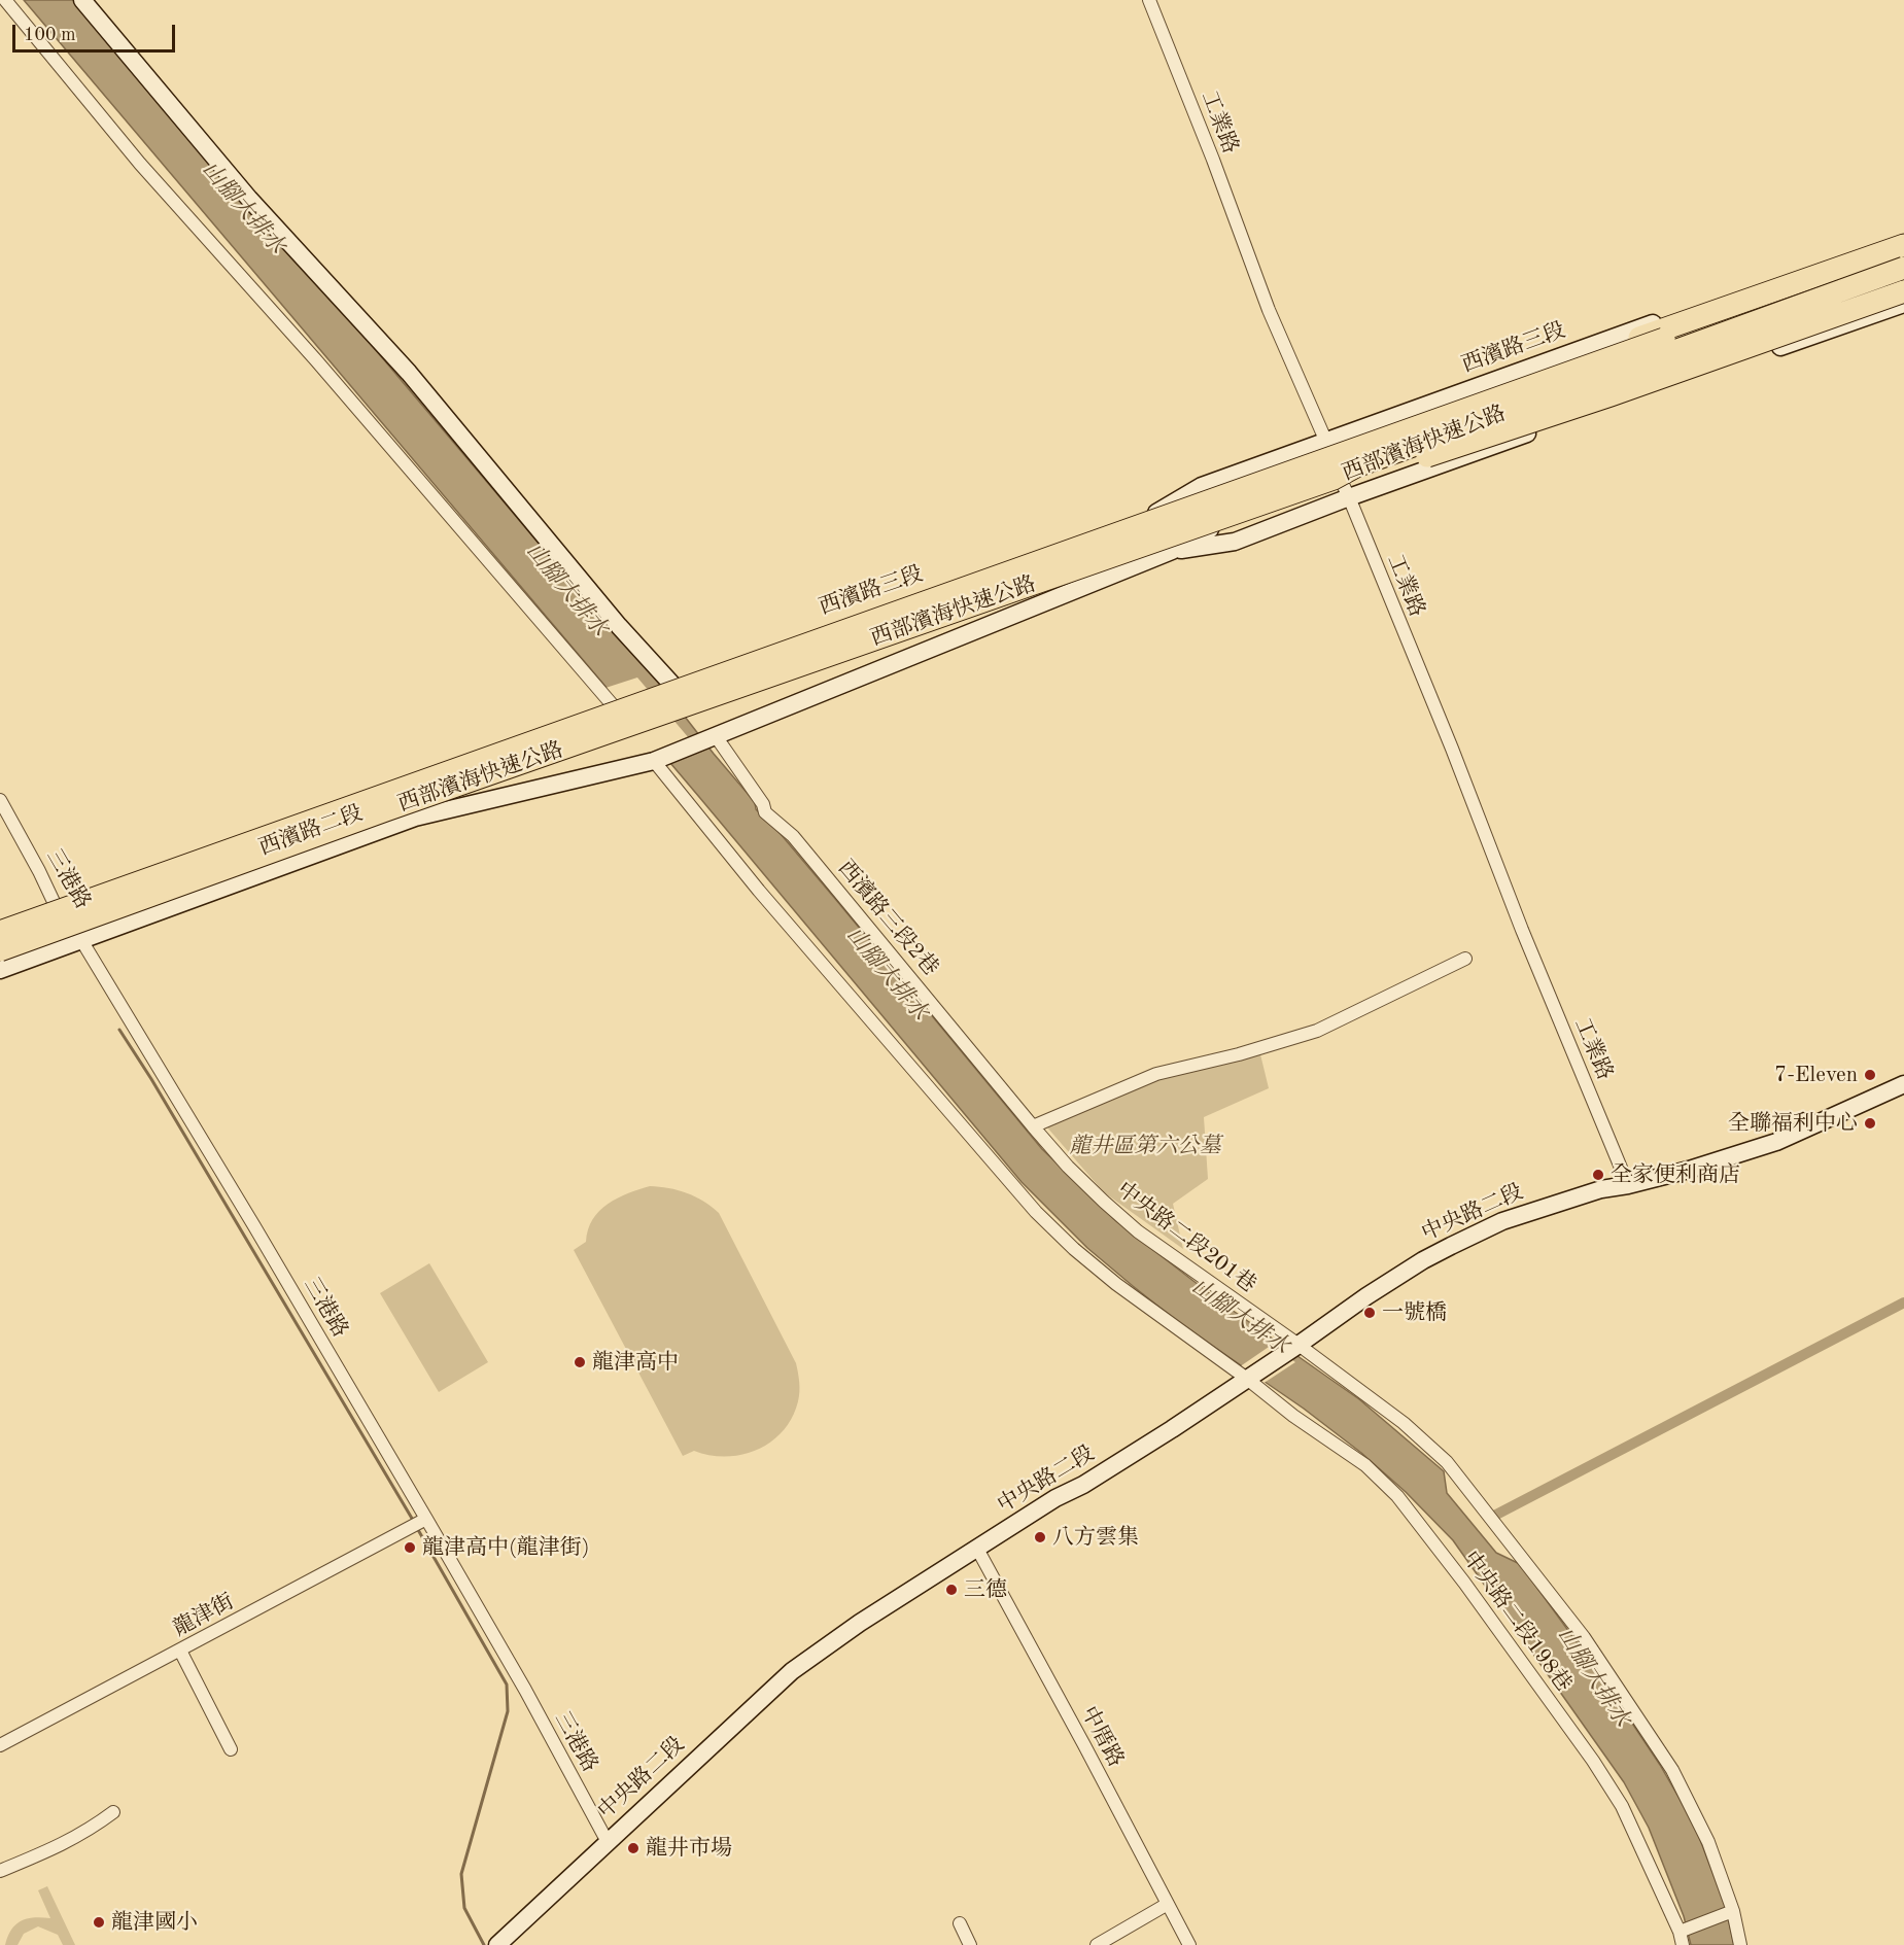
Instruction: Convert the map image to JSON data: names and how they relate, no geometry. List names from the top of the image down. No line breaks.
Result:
{"streets":{"highway":["西部濱海快速公路"],"street":["工業路","西濱路三段","西濱路二段","三港路","西濱路三段2巷","中央路二段","中央路二段201巷","龍津街","中央路二段198巷","中厝路"]},"crossings":[["工業路","西濱路三段"],["工業路","西部濱海快速公路"],["工業路","中央路二段"],["西濱路三段","西部濱海快速公路"],["西濱路三段","西濱路二段"],["西濱路三段","西濱路三段2巷"],["西濱路二段","三港路"],["西濱路二段","西濱路三段2巷"],["西濱路二段","中央路二段198巷"],["三港路","中央路二段"],["三港路","龍津街"],["西濱路三段2巷","中央路二段201巷"],["中央路二段","中央路二段201巷"],["中央路二段","中央路二段198巷"],["中央路二段","中厝路"]],"water":["山腳大排水"],"parks":["龍井區第六公墓"],"places":["7-Eleven","全聯福利中心","全家便利商店","一號橋","龍津高中","八方雲集","龍津高中(龍津街)","三德","龍井市場","龍津國小"],"scale_bar":"100 m"}
